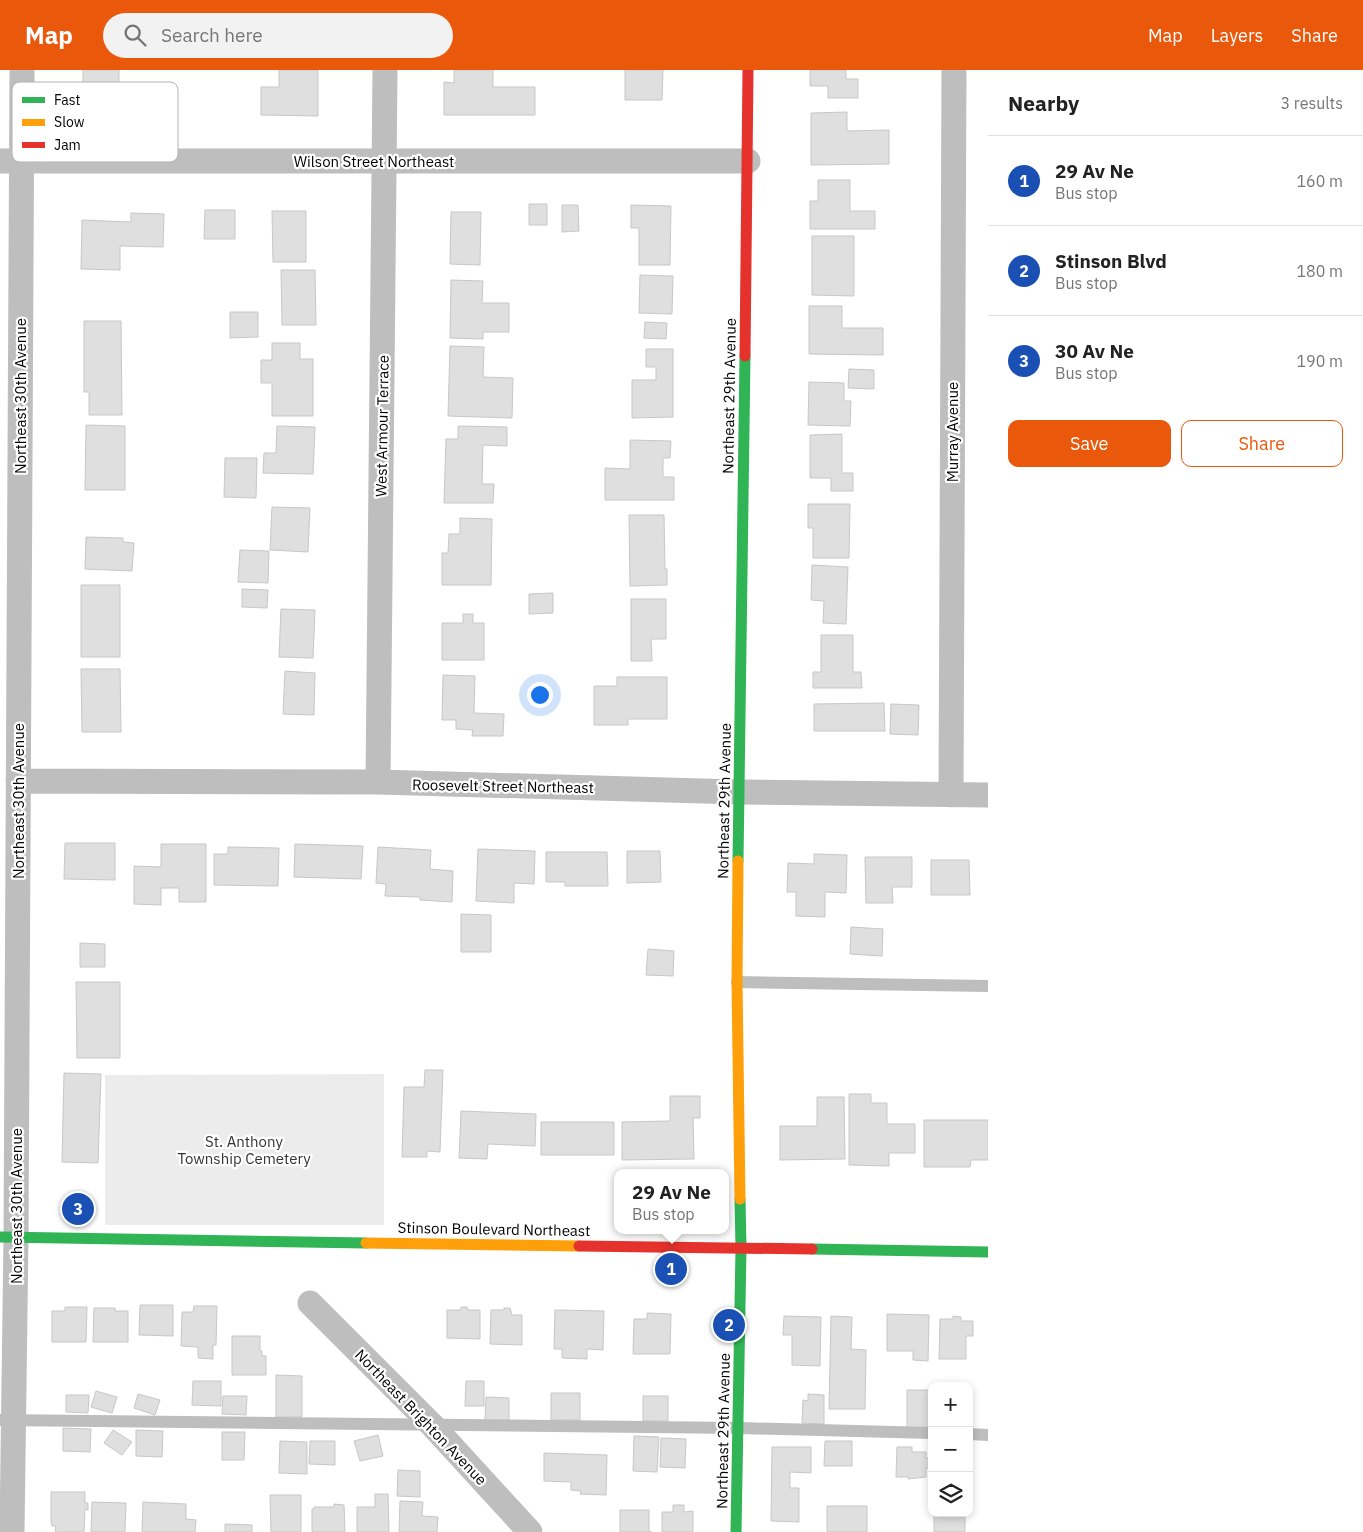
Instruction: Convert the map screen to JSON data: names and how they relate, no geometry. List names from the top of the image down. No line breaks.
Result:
{"streets":{"street":["Wilson Street Northeast","Northeast 30th Avenue","Northeast 29th Avenue","West Armour Terrace","Murray Avenue","Roosevelt Street Northeast","Stinson Boulevard Northeast","Northeast Brighton Avenue"]},"crossings":[["Wilson Street Northeast","Northeast 29th Avenue"],["Wilson Street Northeast","West Armour Terrace"],["Northeast 30th Avenue","Roosevelt Street Northeast"],["Northeast 30th Avenue","Stinson Boulevard Northeast"],["Northeast 29th Avenue","Roosevelt Street Northeast"],["Northeast 29th Avenue","Stinson Boulevard Northeast"],["West Armour Terrace","Roosevelt Street Northeast"],["Murray Avenue","Roosevelt Street Northeast"]],"parks":["St. Anthony Township Cemetery"],"legend":["Fast","Slow","Jam"],"page":{"header":"Map","search":"Search here","nav":["Map","Layers","Share"],"heading":["Nearby","3 results"],"list":[{"mark":"1","name":"29 Av Ne","note":"Bus stop","value":"160 m"},{"mark":"2","name":"Stinson Blvd","note":"Bus stop","value":"180 m"},{"mark":"3","name":"30 Av Ne","note":"Bus stop","value":"190 m"}],"buttons":["Save","Share"],"popup":["29 Av Ne","Bus stop"],"pins":["3","1","2"],"map_buttons":["+","−"]}}
